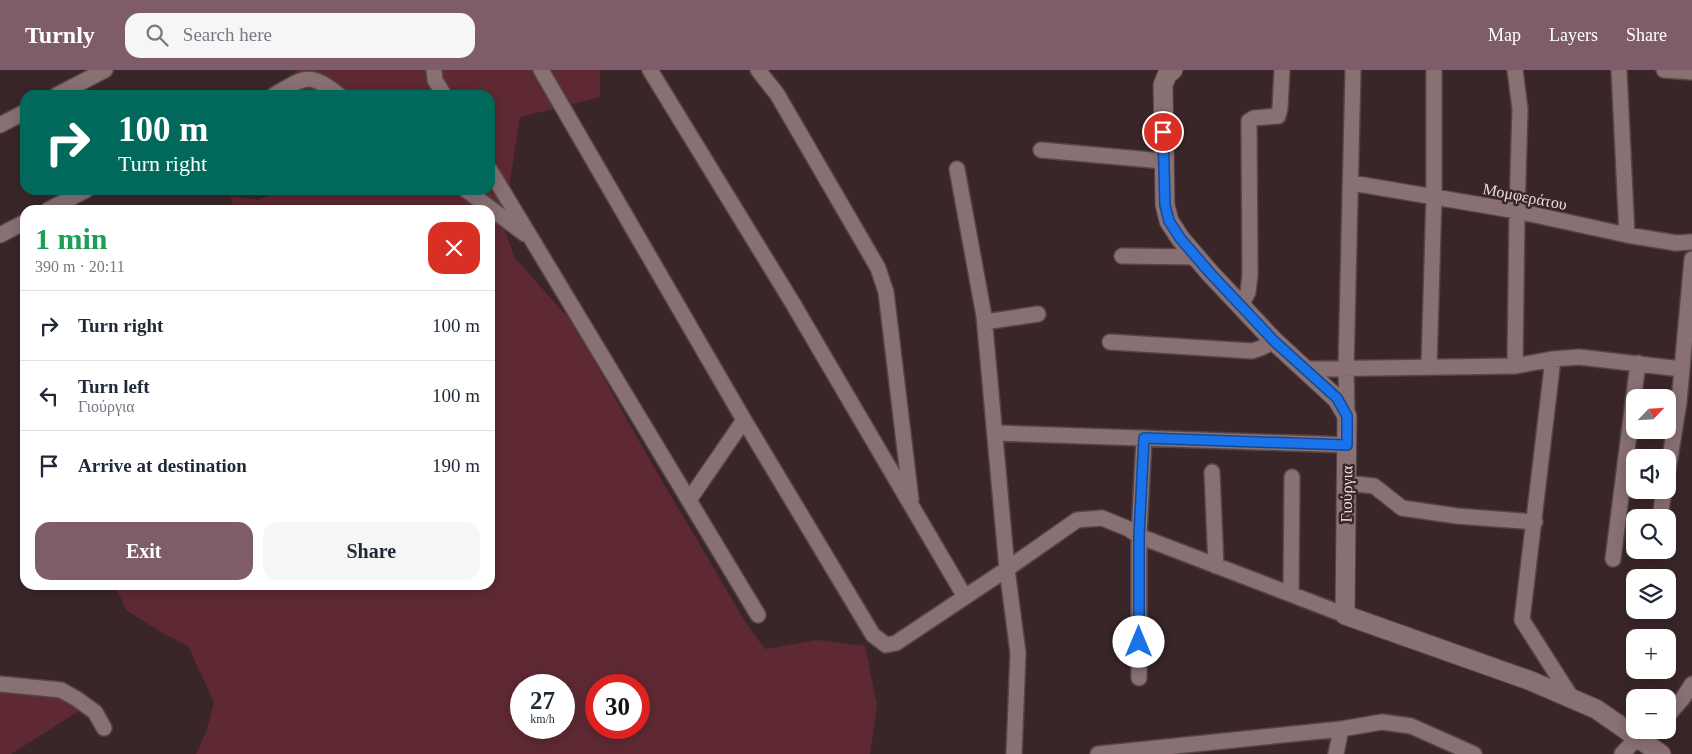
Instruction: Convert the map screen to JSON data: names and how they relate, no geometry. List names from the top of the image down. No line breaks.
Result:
{"streets":{"street":["Μομφεράτου","Γιούργια"]},"north":"top right","page":{"header":"Turnly","search":"Search here","nav":["Map","Layers","Share"],"turn":["100 m","Turn right"],"heading":["1 min","390 m · 20:11"],"list":[{"name":"Turn right","value":"100 m"},{"name":"Turn left","note":"Γιούργια","value":"100 m"},{"name":"Arrive at destination","value":"190 m"}],"map_buttons":["+","−"],"buttons":["Exit","Share"],"speed":"27 km/h","limit":"30"}}
